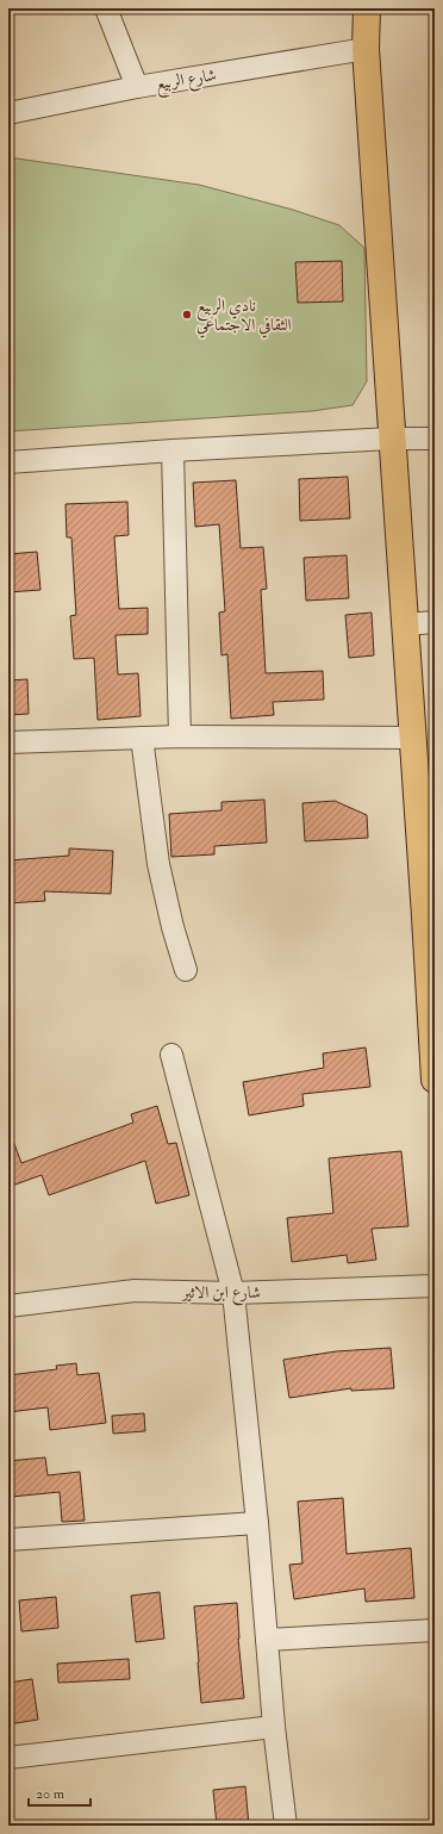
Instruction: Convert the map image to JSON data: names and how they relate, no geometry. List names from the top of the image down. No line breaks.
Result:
{"streets":{"street":["شارع الربيع","شارع ابن الاثير"]},"places":["نادي الربيع الثقافي الاجتماعي"],"scale_bar":"20 m"}
